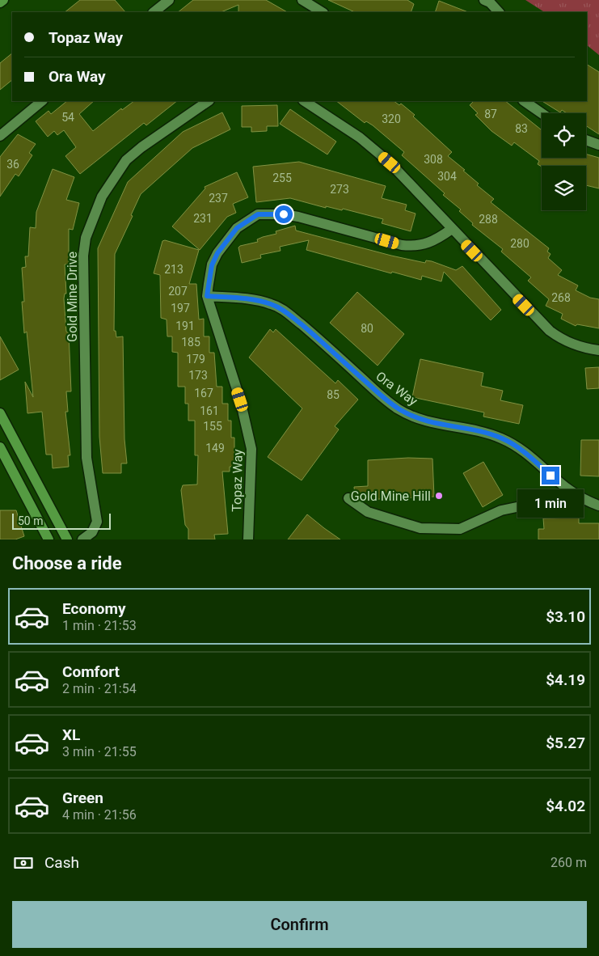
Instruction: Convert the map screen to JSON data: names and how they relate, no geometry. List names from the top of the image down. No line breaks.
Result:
{"streets":{"street":["Gold Mine Drive","Ora Way","Topaz Way"]},"crossings":[["Ora Way","Topaz Way"]],"places":["Gold Mine Hill"],"house_numbers":["87","54","320","83","308","36","304","255","273","237","231","288","280","213","207","268","197","191","80","185","179","173","167","85","161","155","149"],"scale_bar":"50 m","page":{"banner":["Topaz Way","Ora Way"],"bubble":"1 min","scale":"50 m","heading":"Choose a ride","list":[{"name":"Economy","note":"1 min · 21:53","value":"$3.10"},{"name":"Comfort","note":"2 min · 21:54","value":"$4.19"},{"name":"XL","note":"3 min · 21:55","value":"$5.27"},{"name":"Green","note":"4 min · 21:56","value":"$4.02"}],"pay":["Cash","260 m"],"buttons":"Confirm"}}
